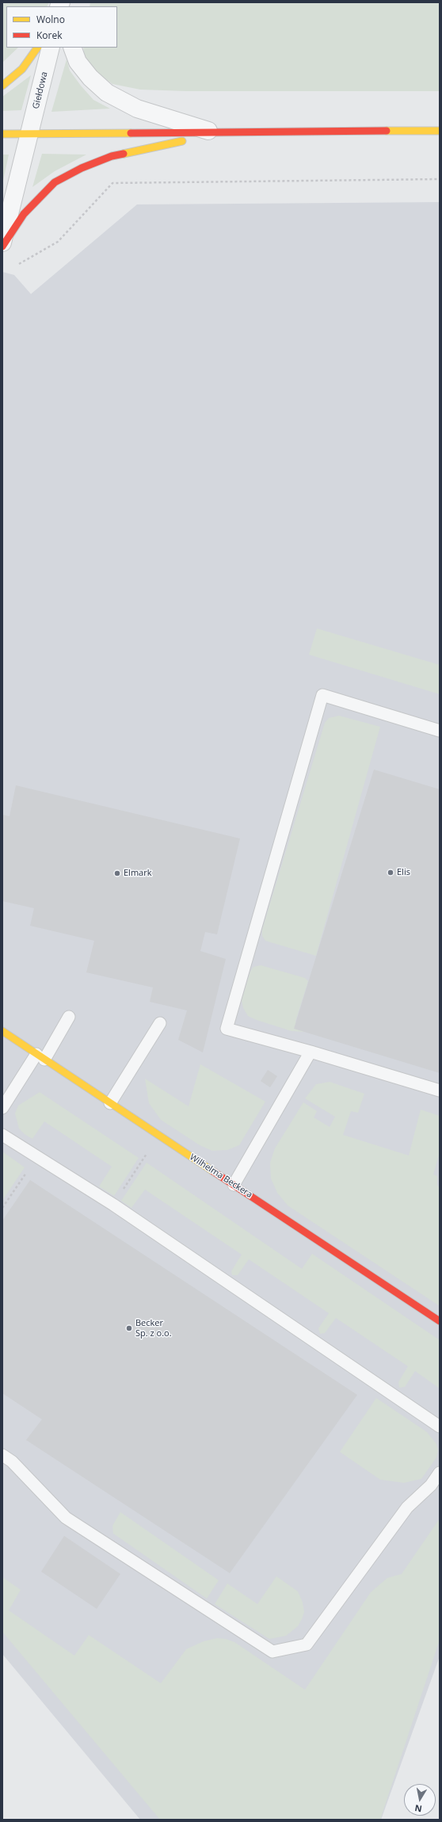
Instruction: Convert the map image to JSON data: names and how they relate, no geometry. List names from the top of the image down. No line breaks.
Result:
{"streets":{"street":["Giełdowa","Wilhelma Beckera"]},"places":["Elis","Elmark","Becker Sp. z o.o."],"legend":["Wolno","Korek"],"north":"bottom"}
